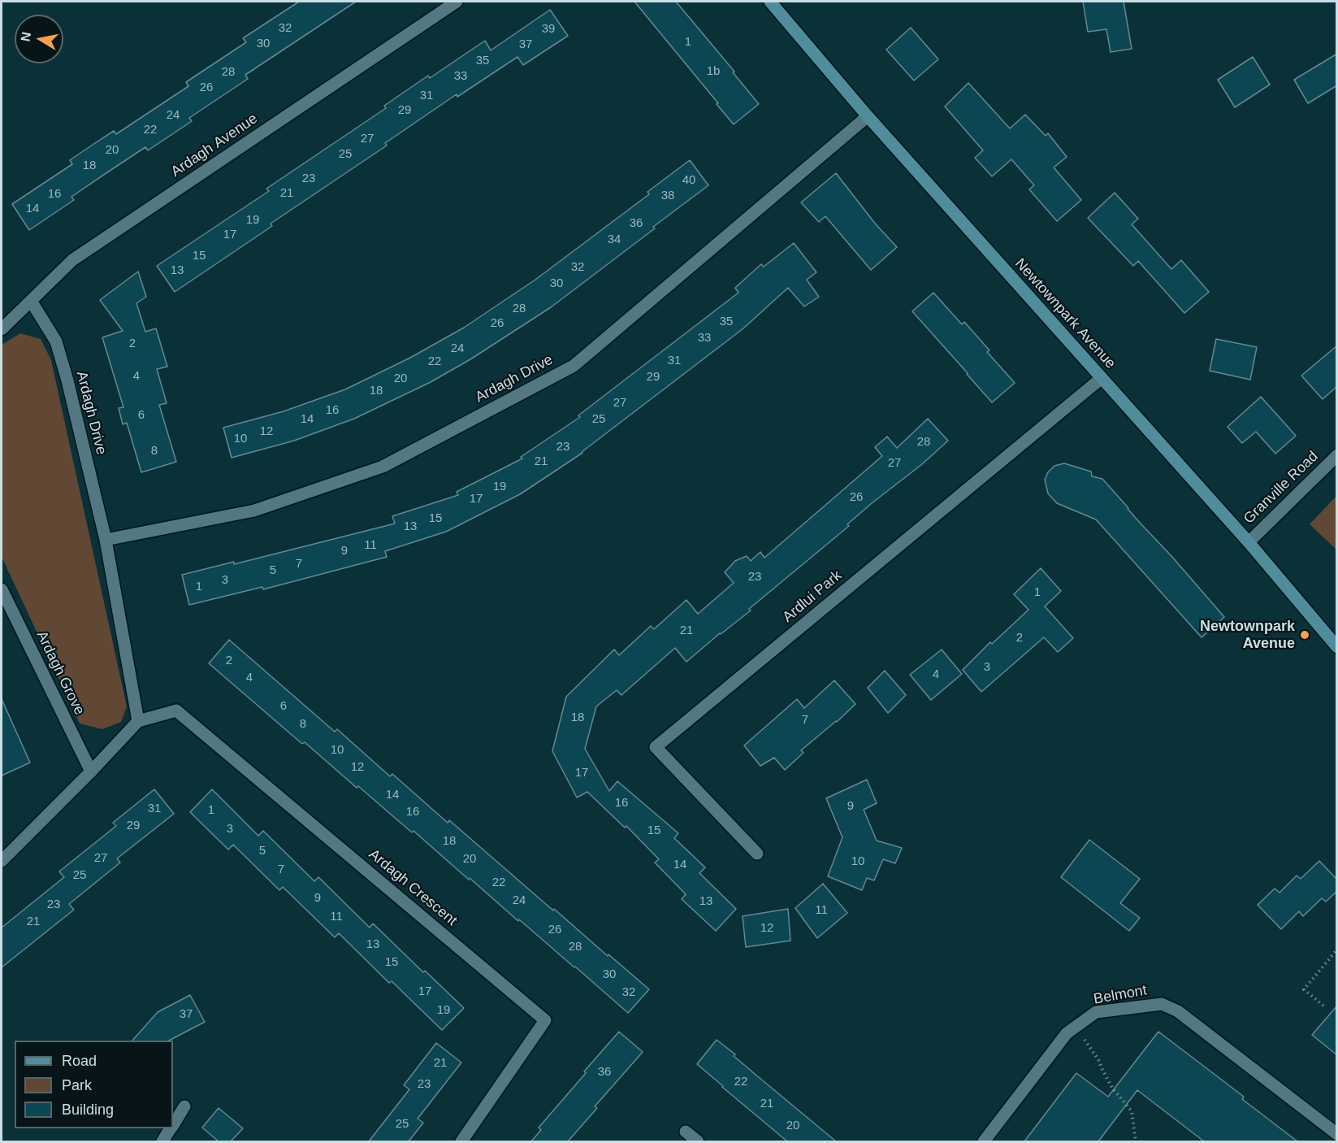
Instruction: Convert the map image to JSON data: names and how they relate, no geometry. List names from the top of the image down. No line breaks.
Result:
{"streets":{"main road":["Newtownpark Avenue"],"street":["Ardagh Avenue","Ardagh Drive","Granville Road","Ardlui Park","Ardagh Grove","Ardagh Crescent","Belmont"]},"crossings":[["Ardagh Avenue","Ardagh Drive"],["Newtownpark Avenue","Ardagh Drive"],["Newtownpark Avenue","Granville Road"],["Newtownpark Avenue","Ardlui Park"],["Ardagh Drive","Ardagh Crescent"]],"places":["Newtownpark Avenue"],"house_numbers":["32","39","1","30","37","35","1b","28","33","26","31","29","24","22","27","20","25","18","23","40","21","16","38","14","19","36","17","34","15","32","13","30","28","35","26","33","2","24","31","22","4","29","20","18","27","16","6","14","25","12","10","28","23","8","21","27","19","26","17","15","13","11","9","7","5","23","3","1","1","21","2","2","3","4","4","6","18","7","8","10","12","17","14","16","9","31","1","16","29","3","15","18","5","27","20","10","14","7","25","22","9","24","13","23","11","11","21","12","26","13","28","15","30","17","32","19","37","21","36","22","23","21","25","20"],"legend":["Road","Park","Building"],"north":"left"}
